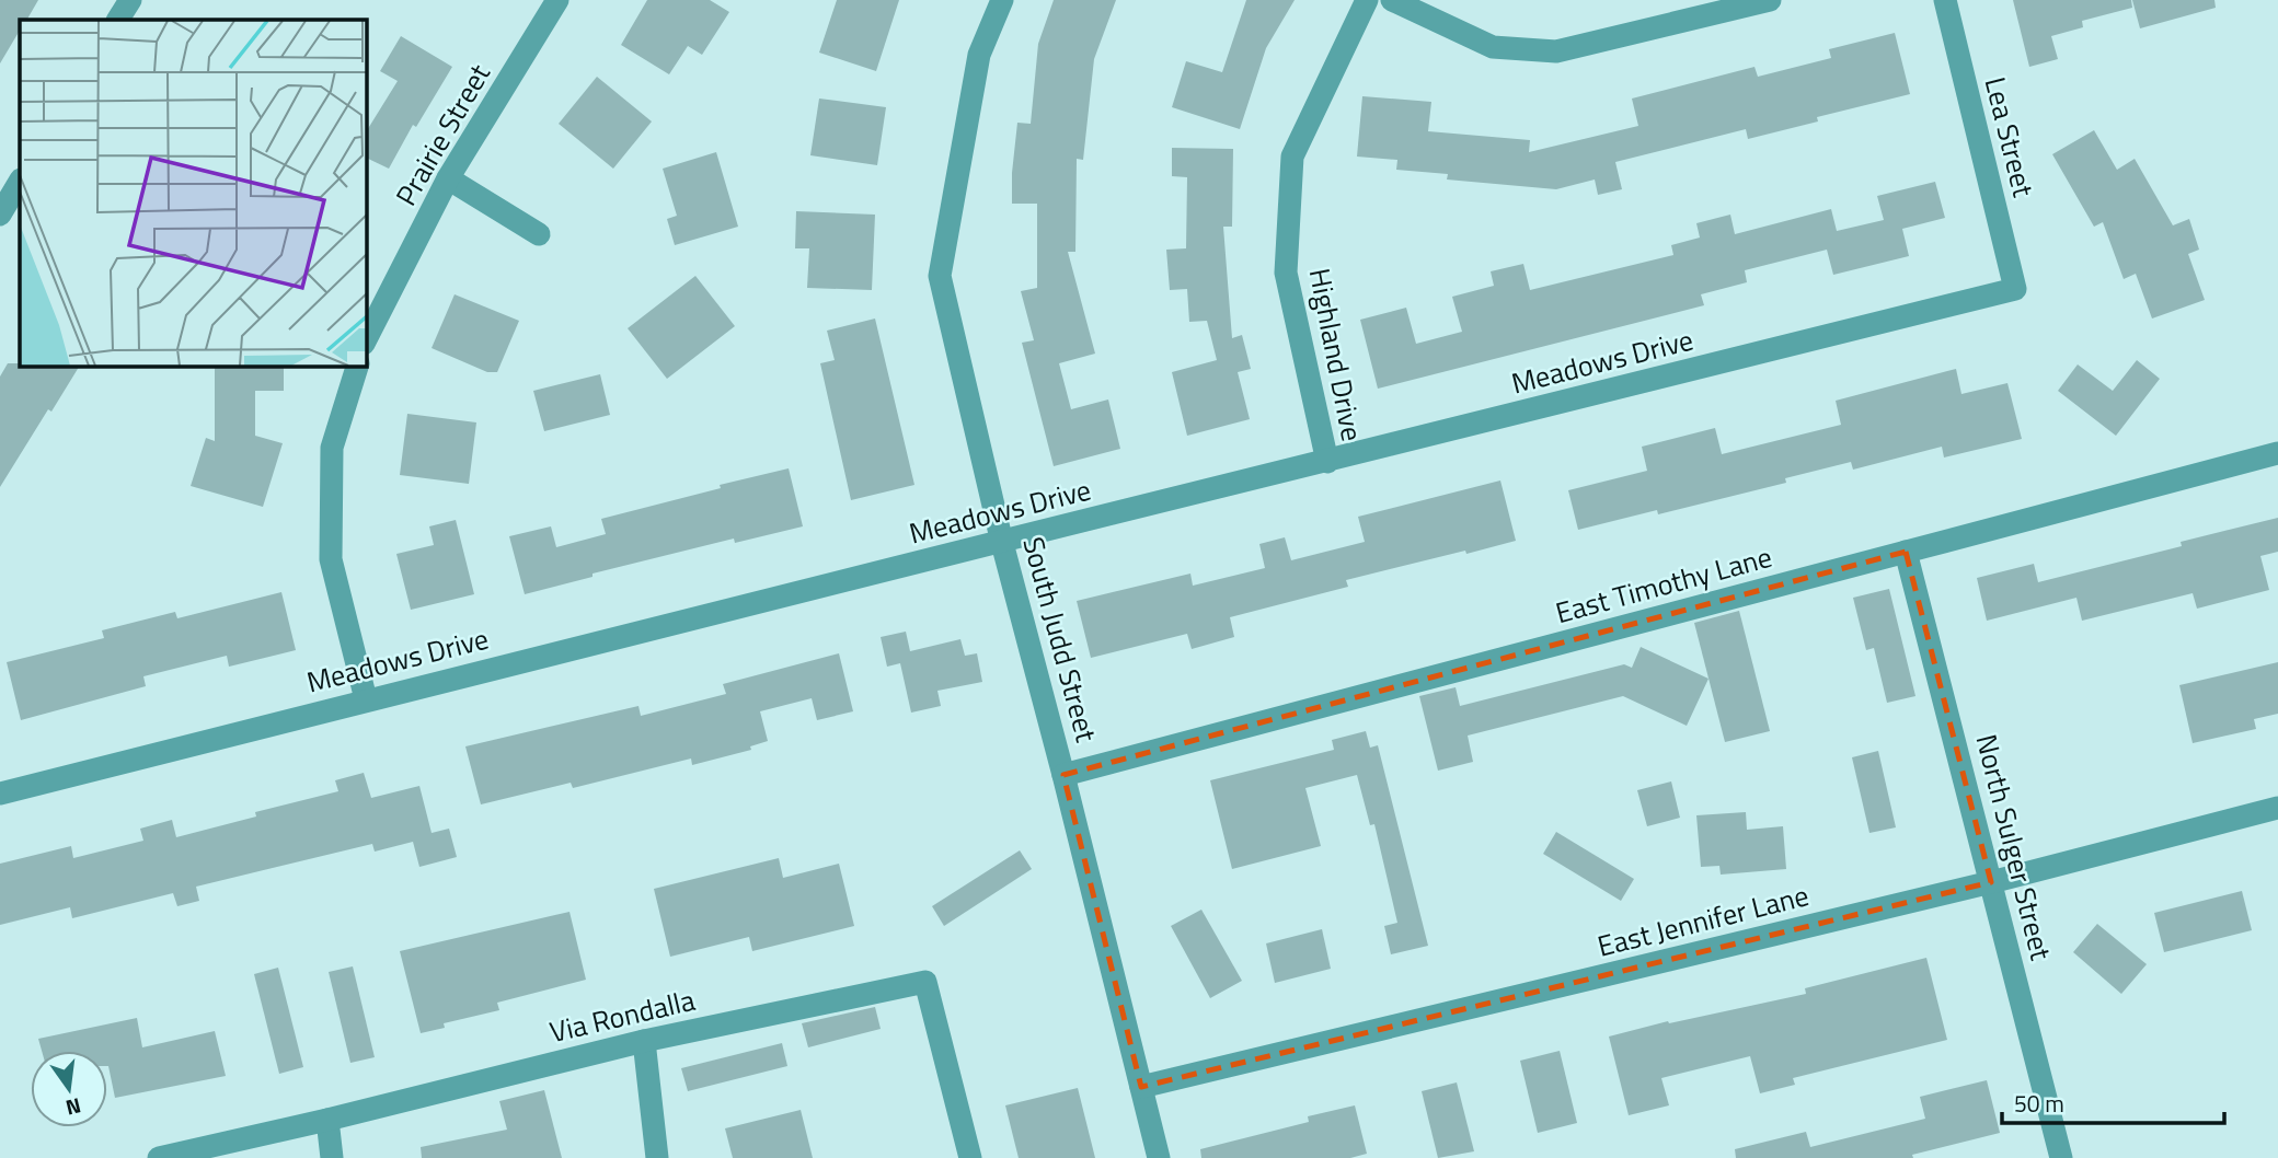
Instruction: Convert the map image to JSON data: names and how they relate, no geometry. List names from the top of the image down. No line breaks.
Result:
{"streets":{"street":["Prairie Street","Lea Street","Highland Drive","Meadows Drive","East Timothy Lane","South Judd Street","North Sulger Street","East Jennifer Lane","Via Rondalla"]},"crossings":[["Lea Street","Meadows Drive"],["Highland Drive","Meadows Drive"],["Meadows Drive","South Judd Street"],["East Timothy Lane","South Judd Street"],["East Timothy Lane","North Sulger Street"],["South Judd Street","East Jennifer Lane"],["North Sulger Street","East Jennifer Lane"]],"scale_bar":"50 m","north":"bottom"}
